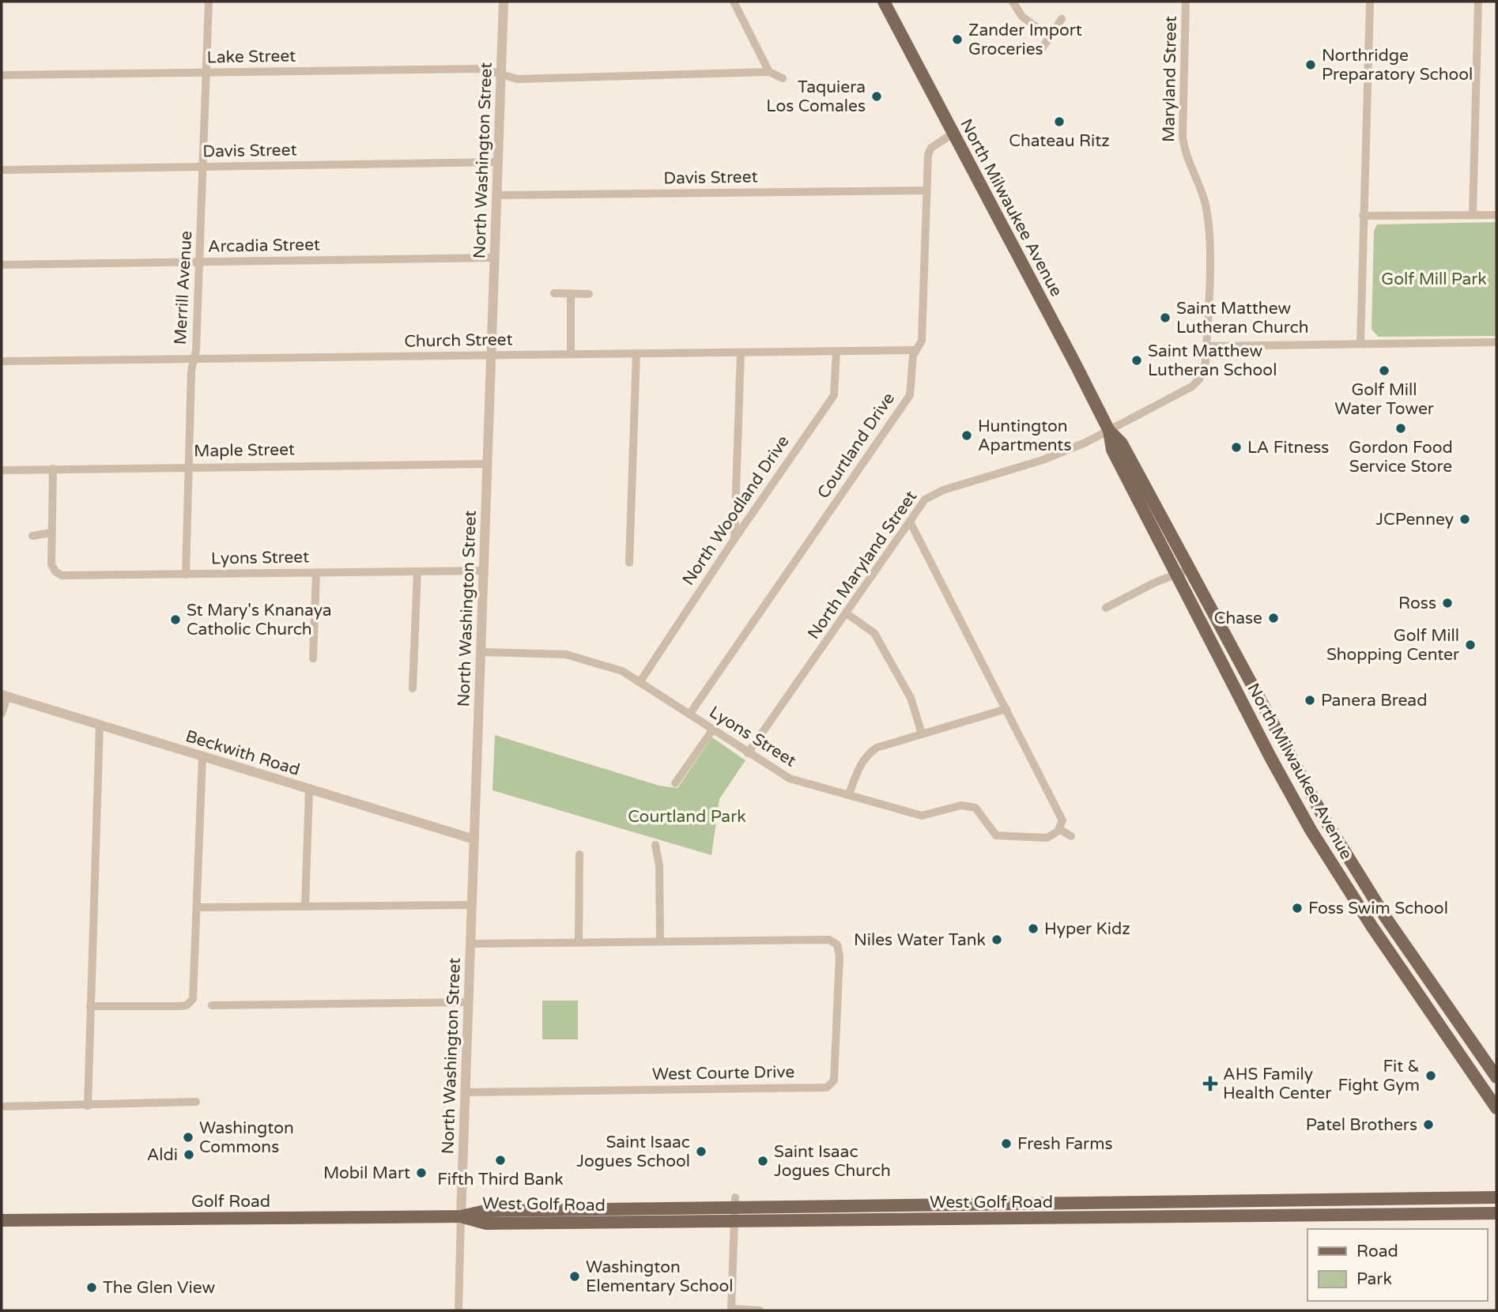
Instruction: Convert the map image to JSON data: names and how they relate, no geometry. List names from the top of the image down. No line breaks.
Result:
{"streets":{"main road":["North Milwaukee Avenue","Golf Road","West Golf Road"],"street":["Lake Street","Maryland Street","Davis Street","North Washington Street","Arcadia Street","Merrill Avenue","Church Street","Courtland Drive","Maple Street","North Woodland Drive","Lyons Street","North Maryland Street","Beckwith Road","West Courte Drive"]},"crossings":[["Lake Street","North Washington Street"],["Lake Street","Merrill Avenue"],["Maryland Street","North Milwaukee Avenue"],["Maryland Street","North Maryland Street"],["Davis Street","North Washington Street"],["Davis Street","Merrill Avenue"],["Davis Street","Courtland Drive"],["North Washington Street","Arcadia Street"],["North Washington Street","Church Street"],["North Washington Street","Maple Street"],["North Washington Street","Lyons Street"],["North Washington Street","Beckwith Road"],["North Washington Street","West Courte Drive"],["North Washington Street","Golf Road"],["North Washington Street","West Golf Road"],["North Milwaukee Avenue","Courtland Drive"],["North Milwaukee Avenue","North Maryland Street"],["Arcadia Street","Merrill Avenue"],["Merrill Avenue","Church Street"],["Merrill Avenue","Maple Street"],["Merrill Avenue","Lyons Street"],["Church Street","Courtland Drive"],["Church Street","North Woodland Drive"],["Courtland Drive","Lyons Street"],["North Woodland Drive","Lyons Street"],["Lyons Street","North Maryland Street"],["Golf Road","West Golf Road"]],"parks":["Golf Mill Park","Courtland Park"],"places":{"other":["Zander Import Groceries","Northridge Preparatory School","Taquiera Los Comales","Chateau Ritz","Saint Matthew Lutheran Church","Saint Matthew Lutheran School","Golf Mill Water Tower","Gordon Food Service Store","Huntington Apartments","LA Fitness","JCPenney","Ross","Chase","St Mary's Knanaya Catholic Church","Golf Mill Shopping Center","Panera Bread","Foss Swim School","Hyper Kidz","Niles Water Tank","Fit & Fight Gym","Patel Brothers","Washington Commons","Fresh Farms","Saint Isaac Jogues School","Aldi","Fifth Third Bank","Saint Isaac Jogues Church","Mobil Mart","Washington Elementary School","The Glen View"],"health":["AHS Family Health Center"]},"legend":["Road","Park"]}
